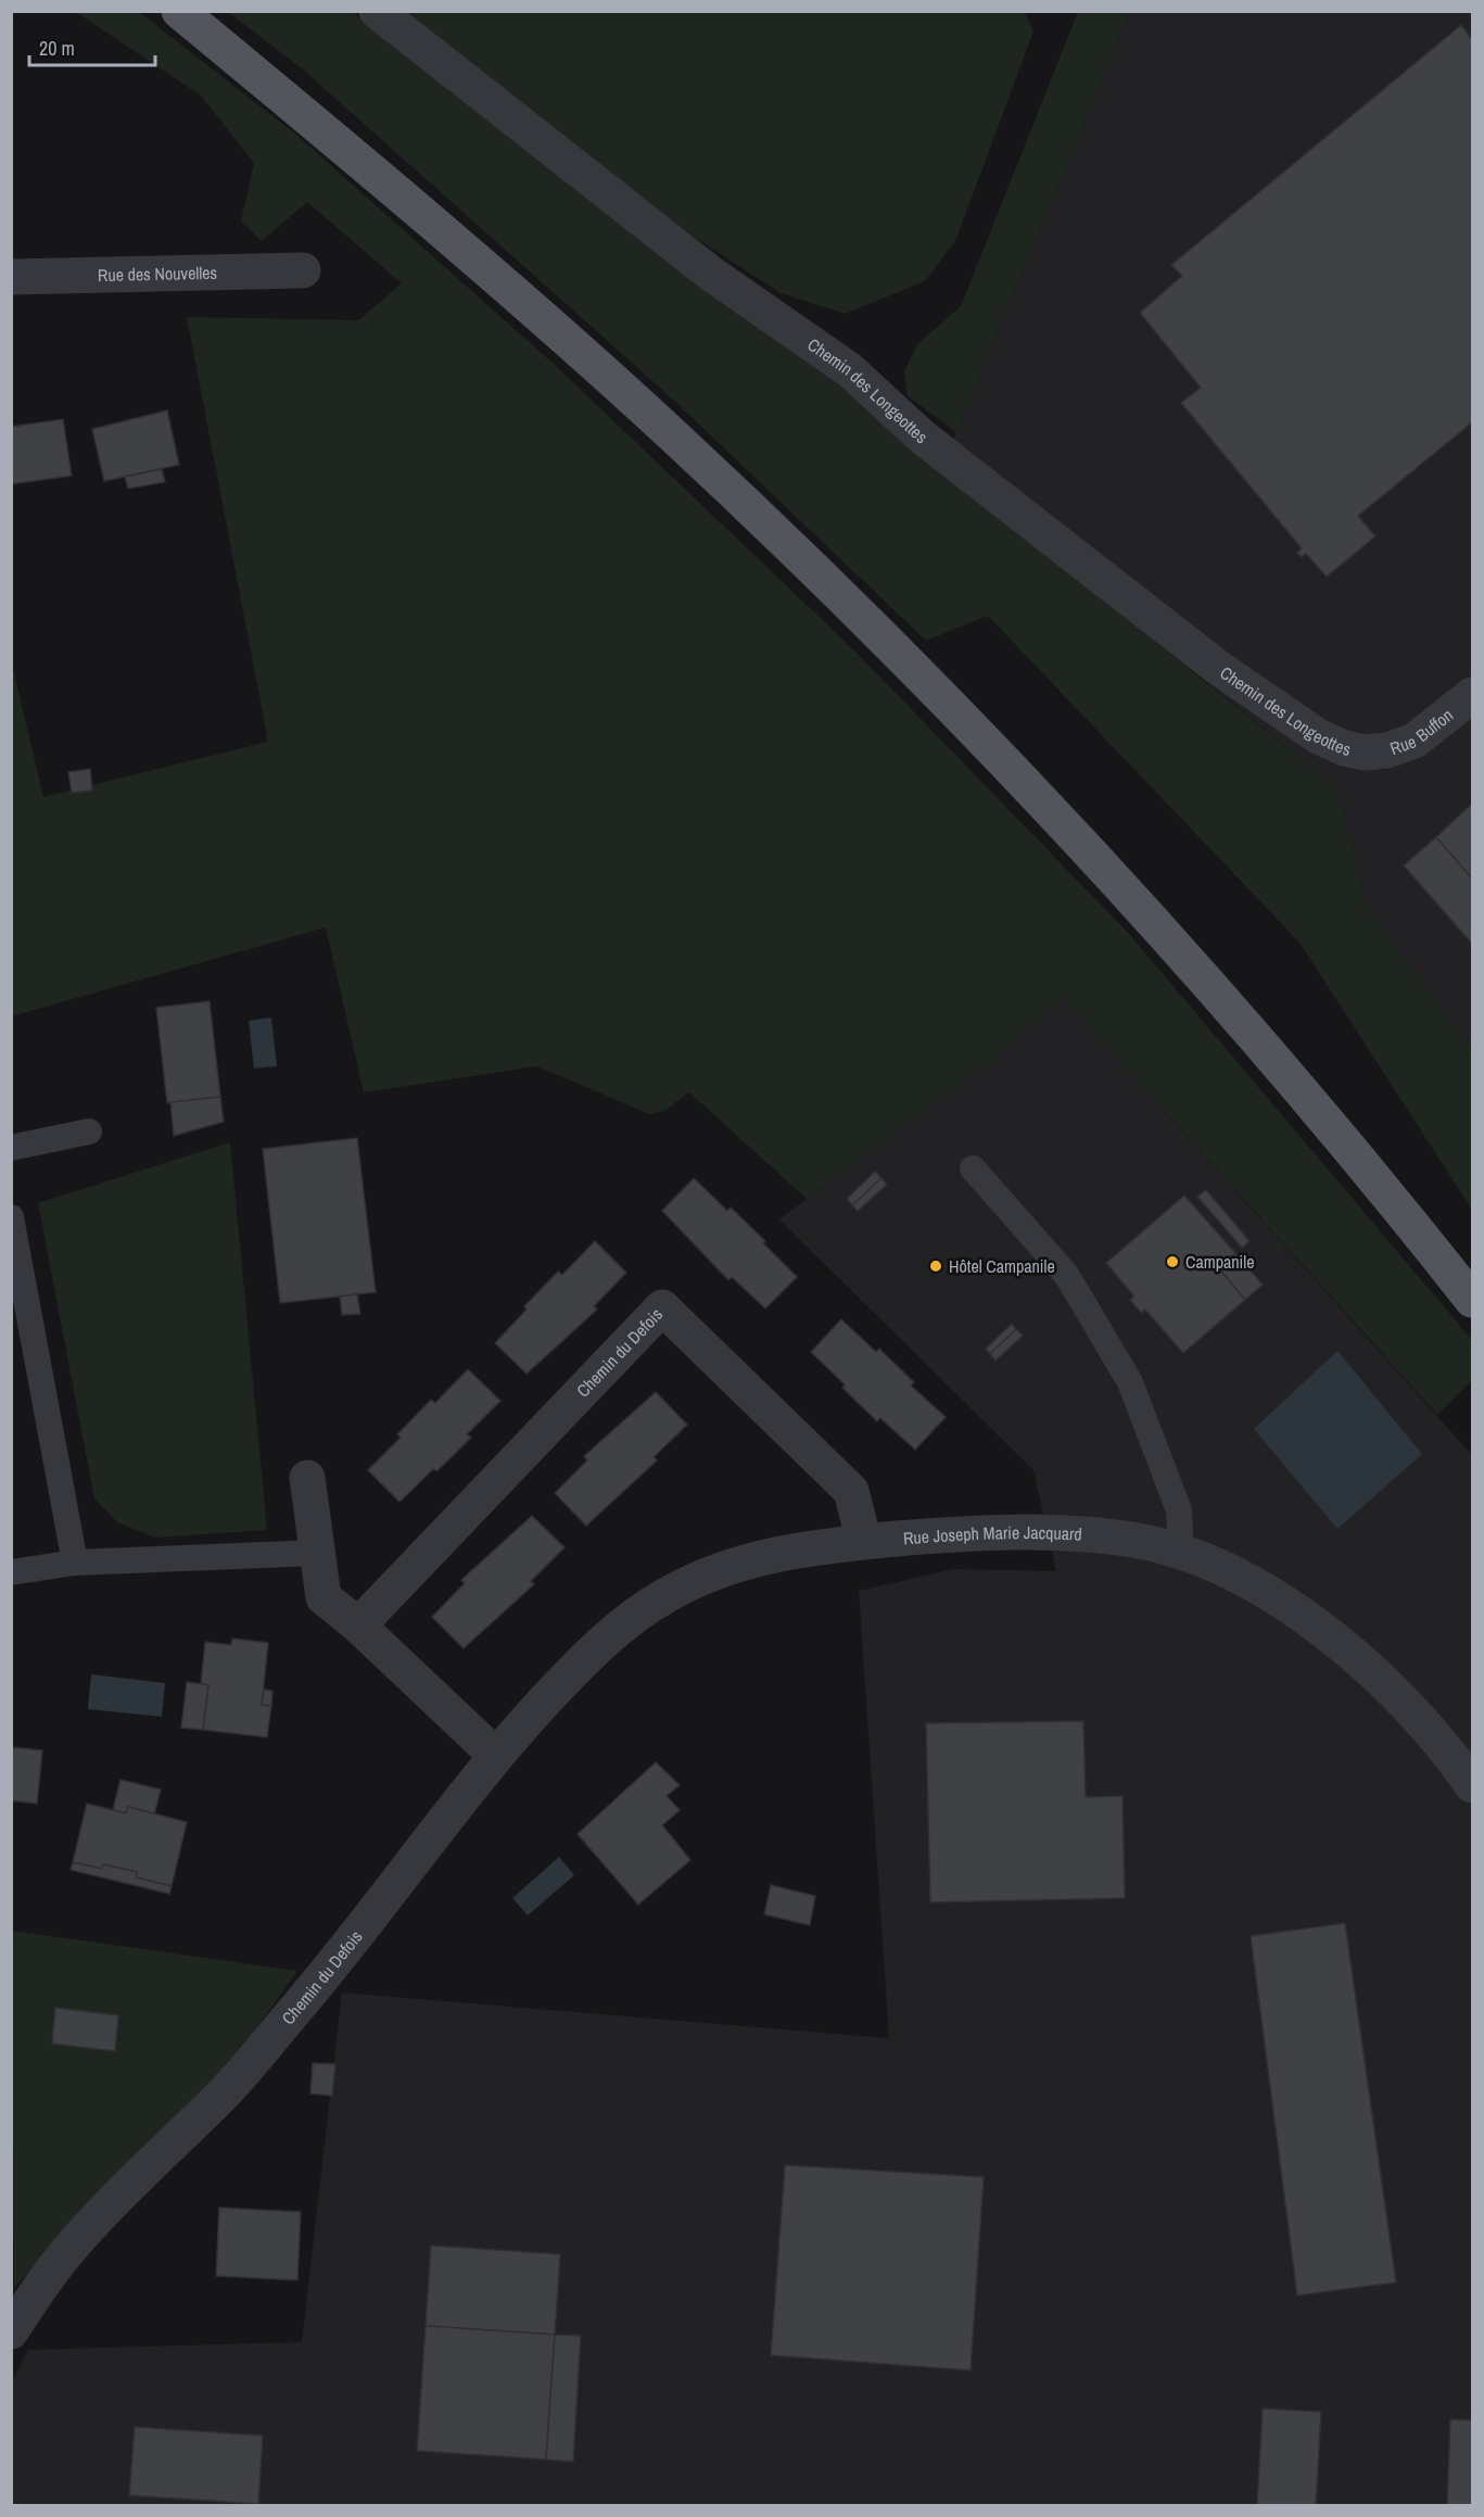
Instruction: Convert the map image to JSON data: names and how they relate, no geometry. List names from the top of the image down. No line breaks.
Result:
{"streets":{"street":["Rue des Nouvelles","Chemin des Longeottes","Rue Buffon","Chemin du Defois","Rue Joseph Marie Jacquard"]},"crossings":[["Chemin des Longeottes","Rue Buffon"],["Chemin du Defois","Rue Joseph Marie Jacquard"]],"places":["Campanile","Hôtel Campanile"],"scale_bar":"20 m"}
